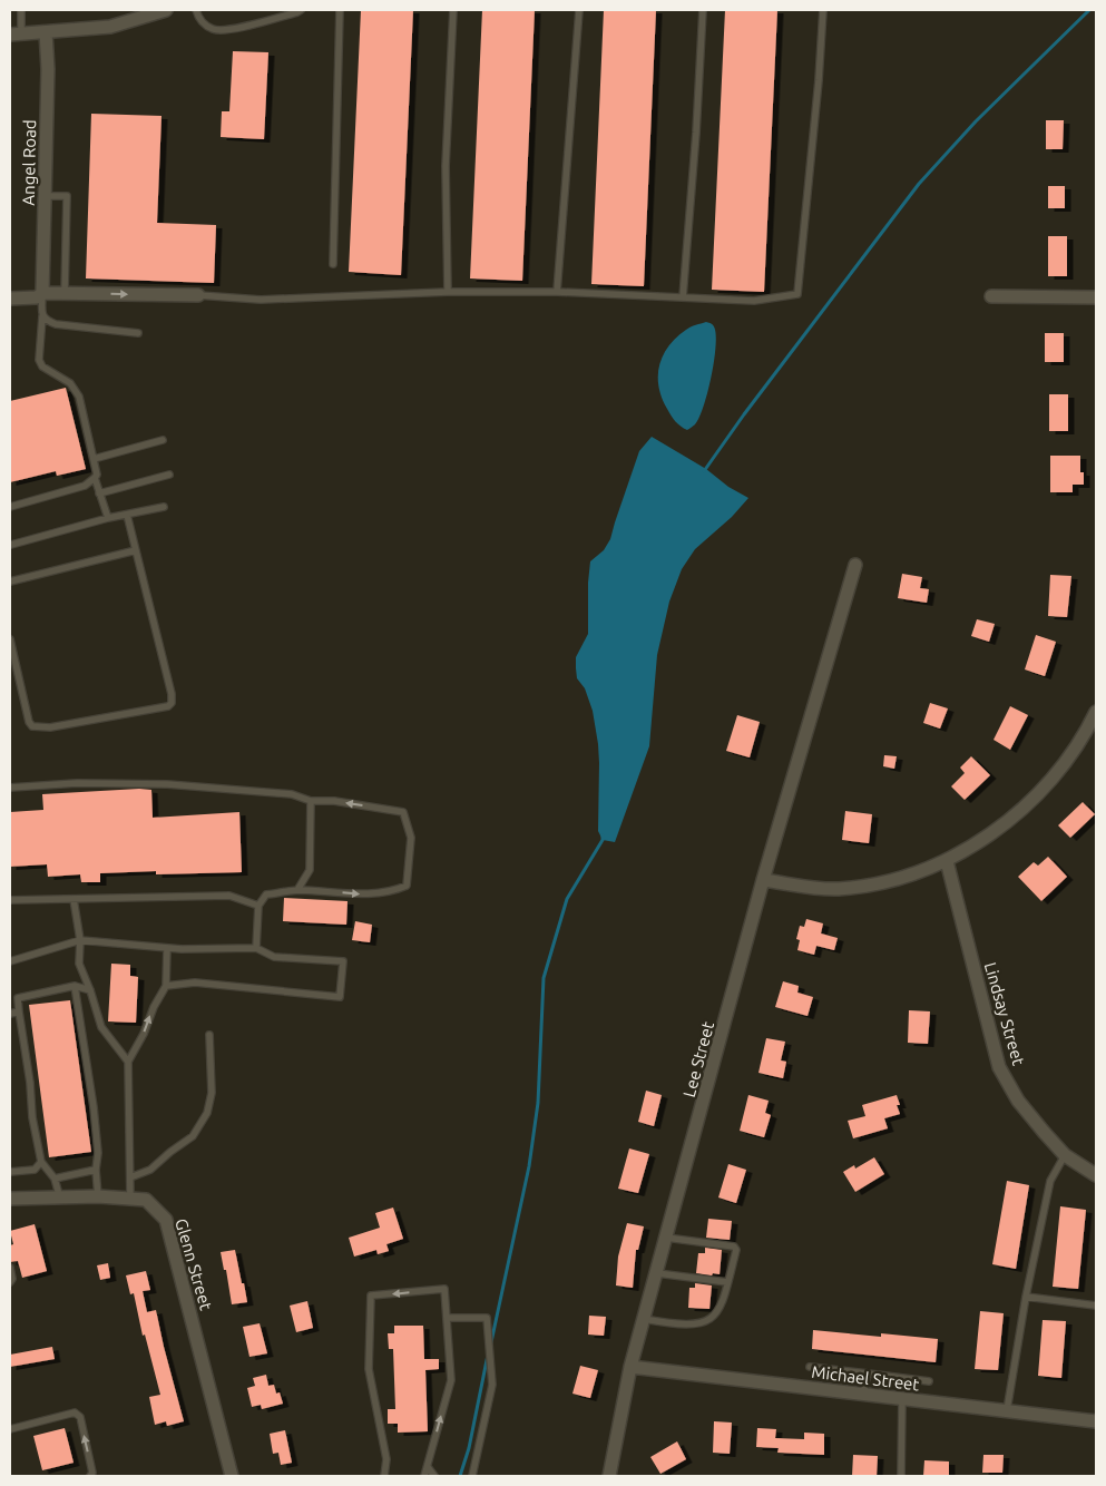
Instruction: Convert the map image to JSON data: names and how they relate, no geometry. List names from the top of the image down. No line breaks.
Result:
{"streets":{"street":["Angel Road","Lindsay Street","Lee Street","Glenn Street","Michael Street"]},"crossings":[["Lee Street","Michael Street"]]}
